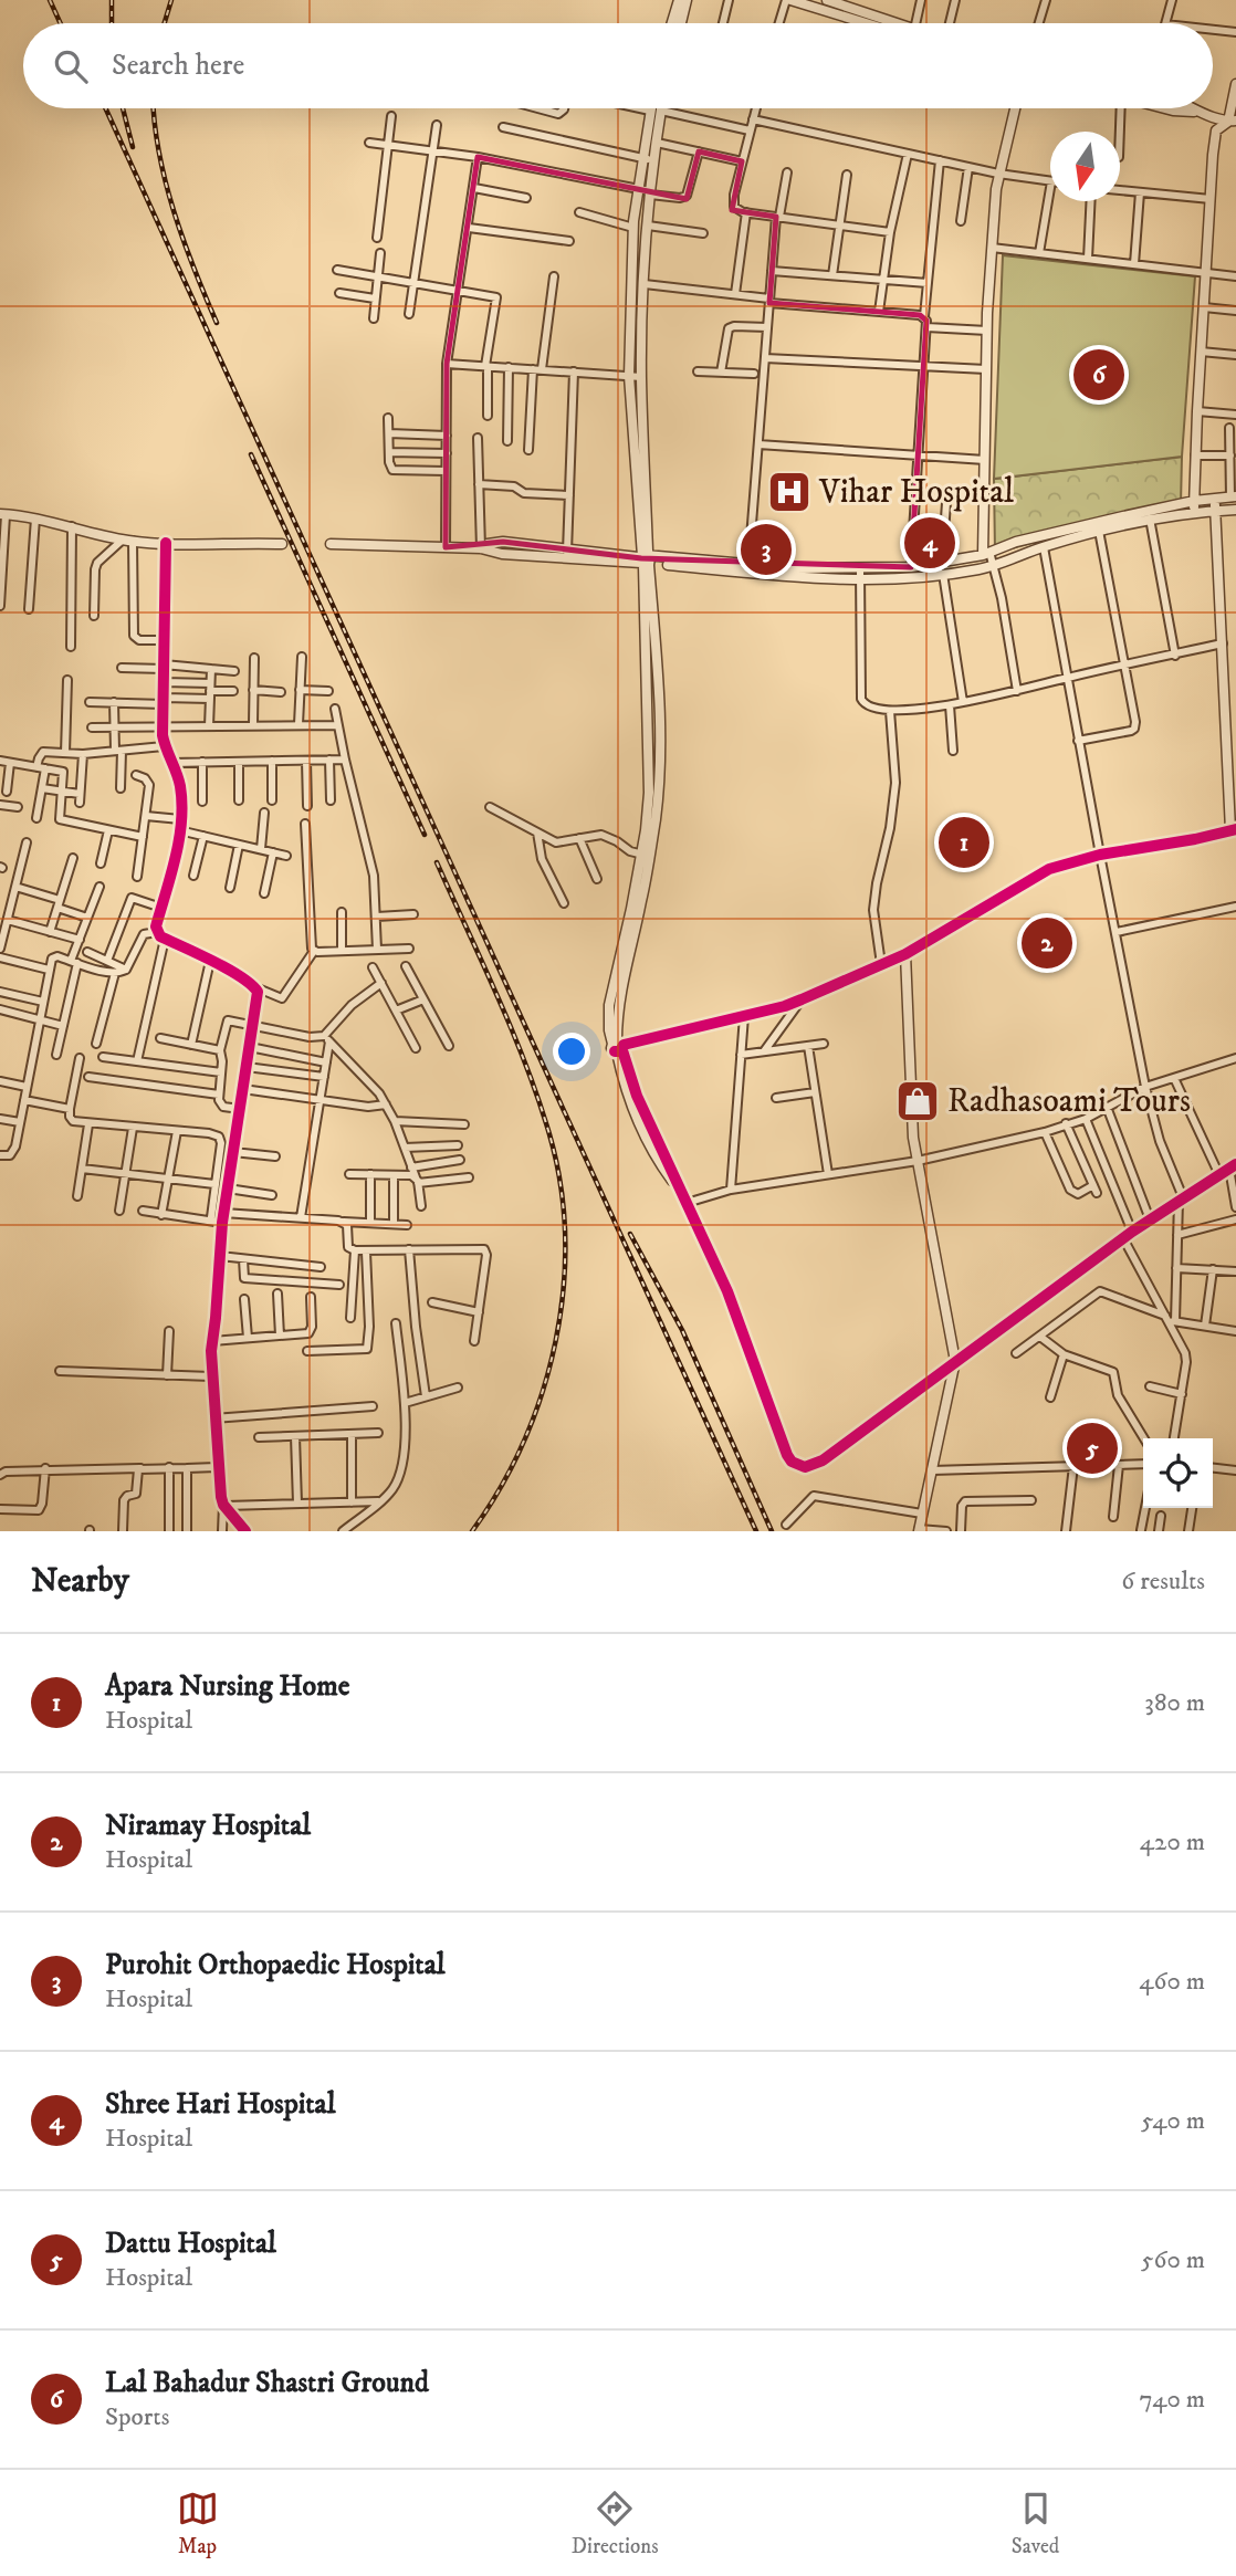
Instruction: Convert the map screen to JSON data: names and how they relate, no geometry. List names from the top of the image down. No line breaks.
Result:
{"places":{"hospital":["Vihar Hospital"],"shop":["Radhasoami Tours"]},"north":"bottom","page":{"search":"Search here","pins":["6","4","3","1","2","5"],"heading":["Nearby","6 results"],"list":[{"mark":"1","name":"Apara Nursing Home","note":"Hospital","value":"380 m"},{"mark":"2","name":"Niramay Hospital","note":"Hospital","value":"420 m"},{"mark":"3","name":"Purohit Orthopaedic Hospital","note":"Hospital","value":"460 m"},{"mark":"4","name":"Shree Hari Hospital","note":"Hospital","value":"540 m"},{"mark":"5","name":"Dattu Hospital","note":"Hospital","value":"560 m"},{"mark":"6","name":"Lal Bahadur Shastri Ground","note":"Sports","value":"740 m"}],"nav":["Map","Directions","Saved"]}}
